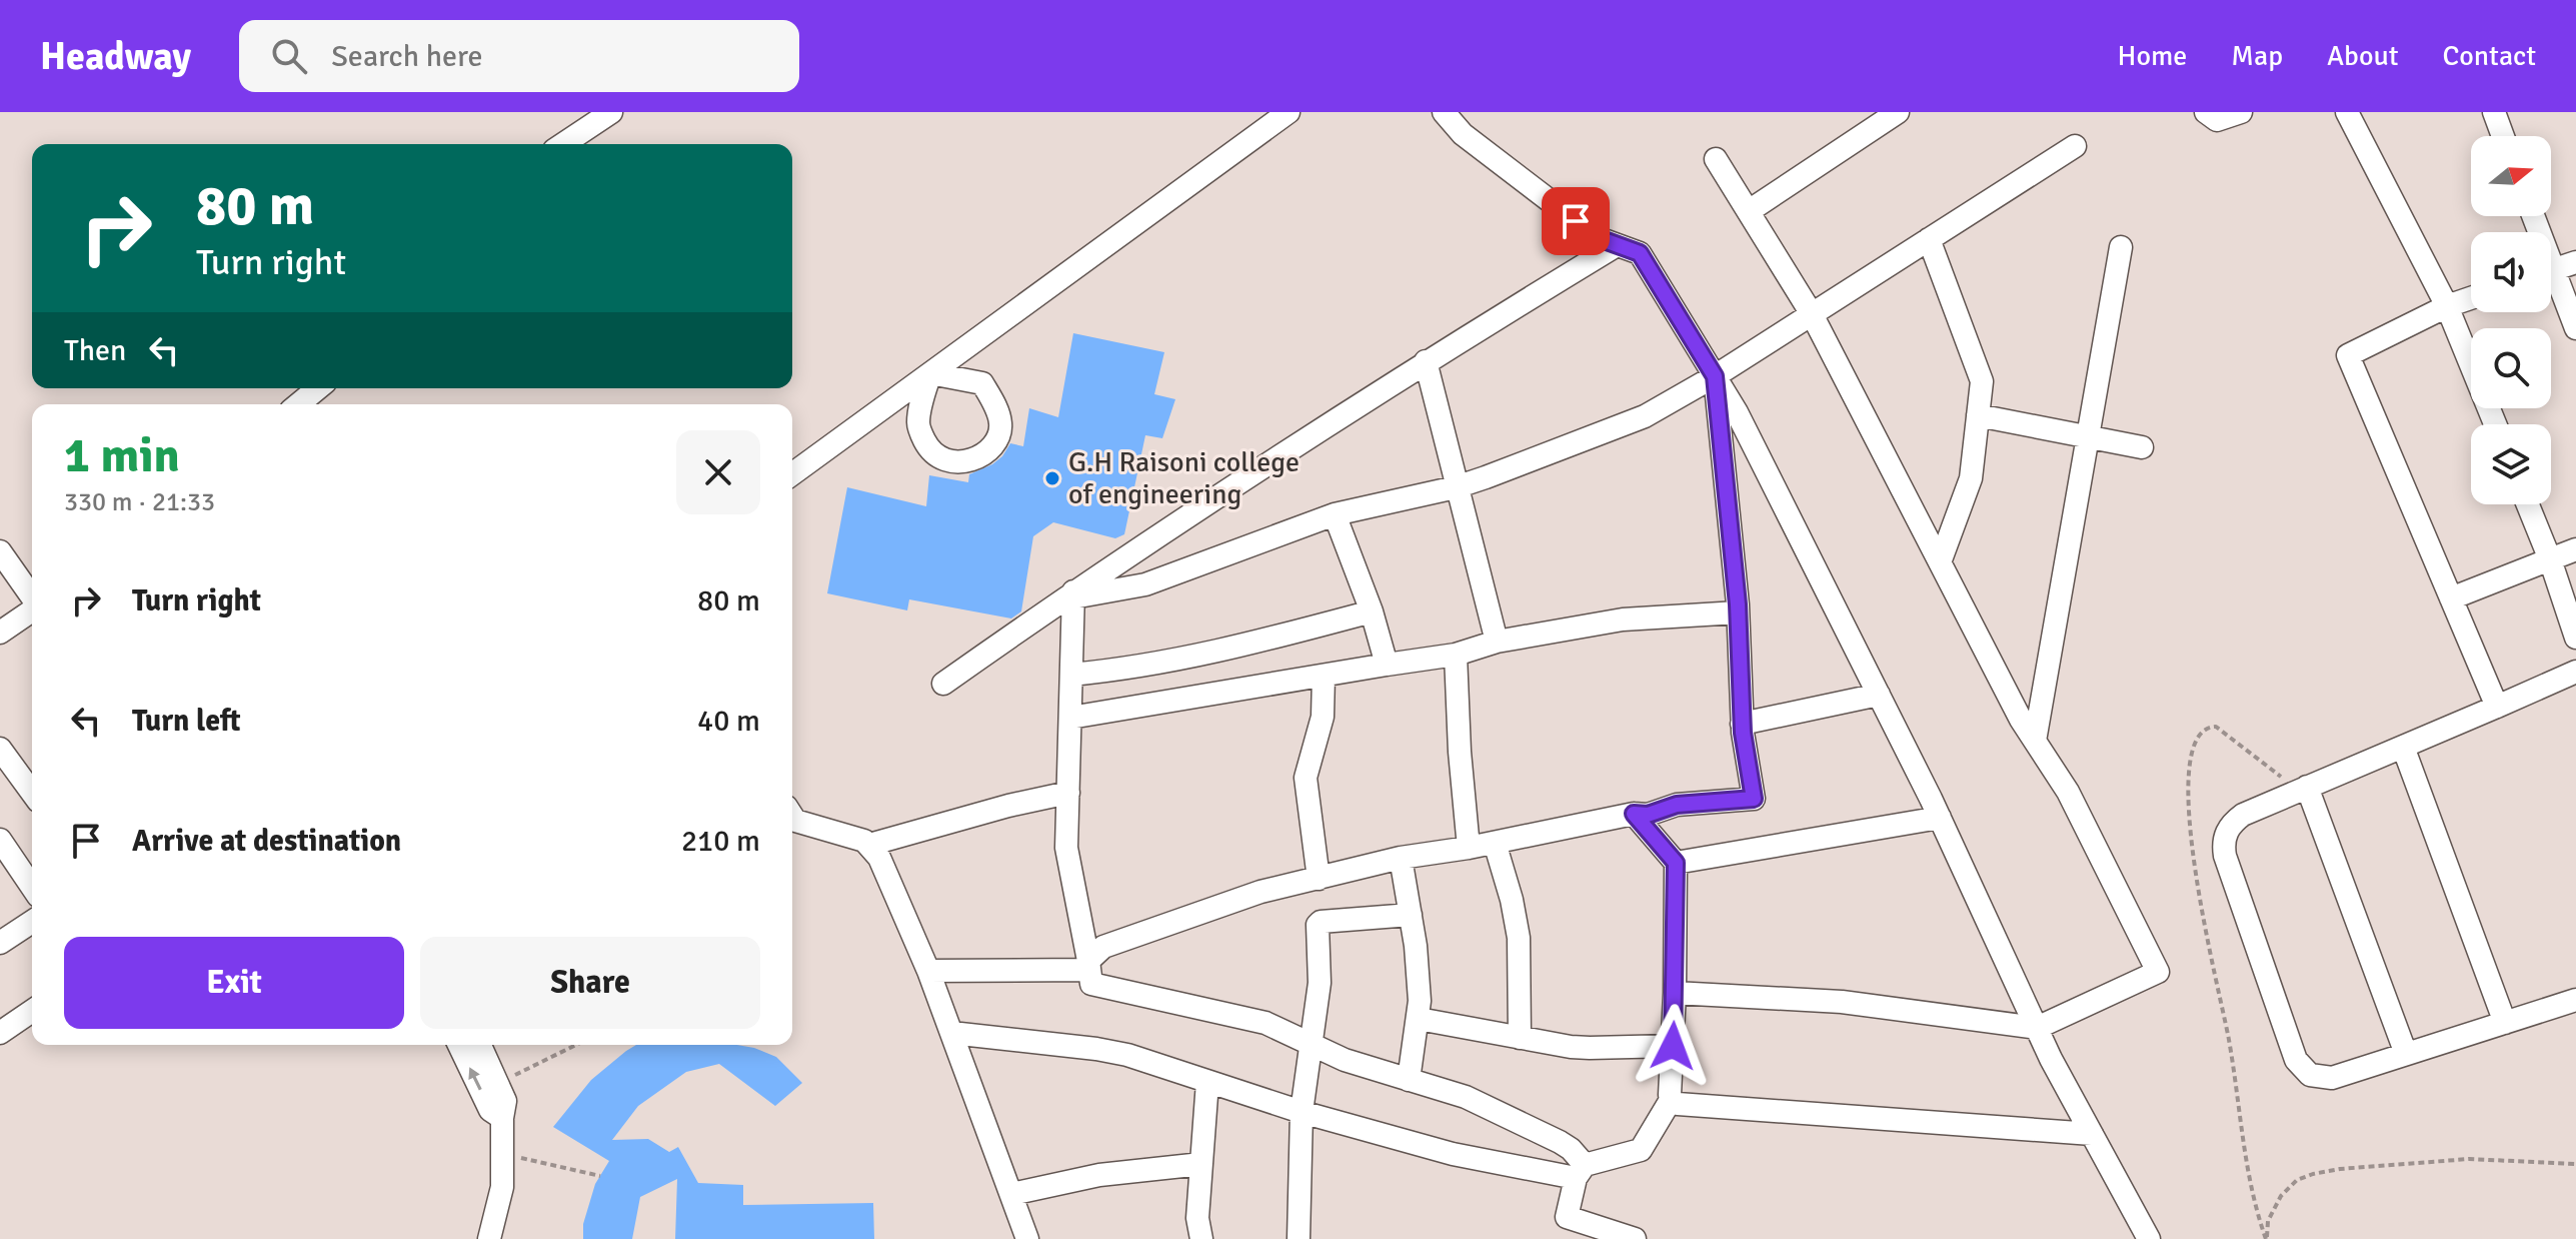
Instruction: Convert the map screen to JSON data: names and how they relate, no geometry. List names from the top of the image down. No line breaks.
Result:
{"places":["G.H Raisoni college of engineering"],"north":"right","page":{"header":"Headway","search":"Search here","nav":["Home","Map","About","Contact"],"turn":["80 m","Turn right"],"then":"Then","heading":["1 min","330 m · 21:33"],"list":[{"name":"Turn right","value":"80 m"},{"name":"Turn left","value":"40 m"},{"name":"Arrive at destination","value":"210 m"}],"buttons":["Exit","Share"]}}
